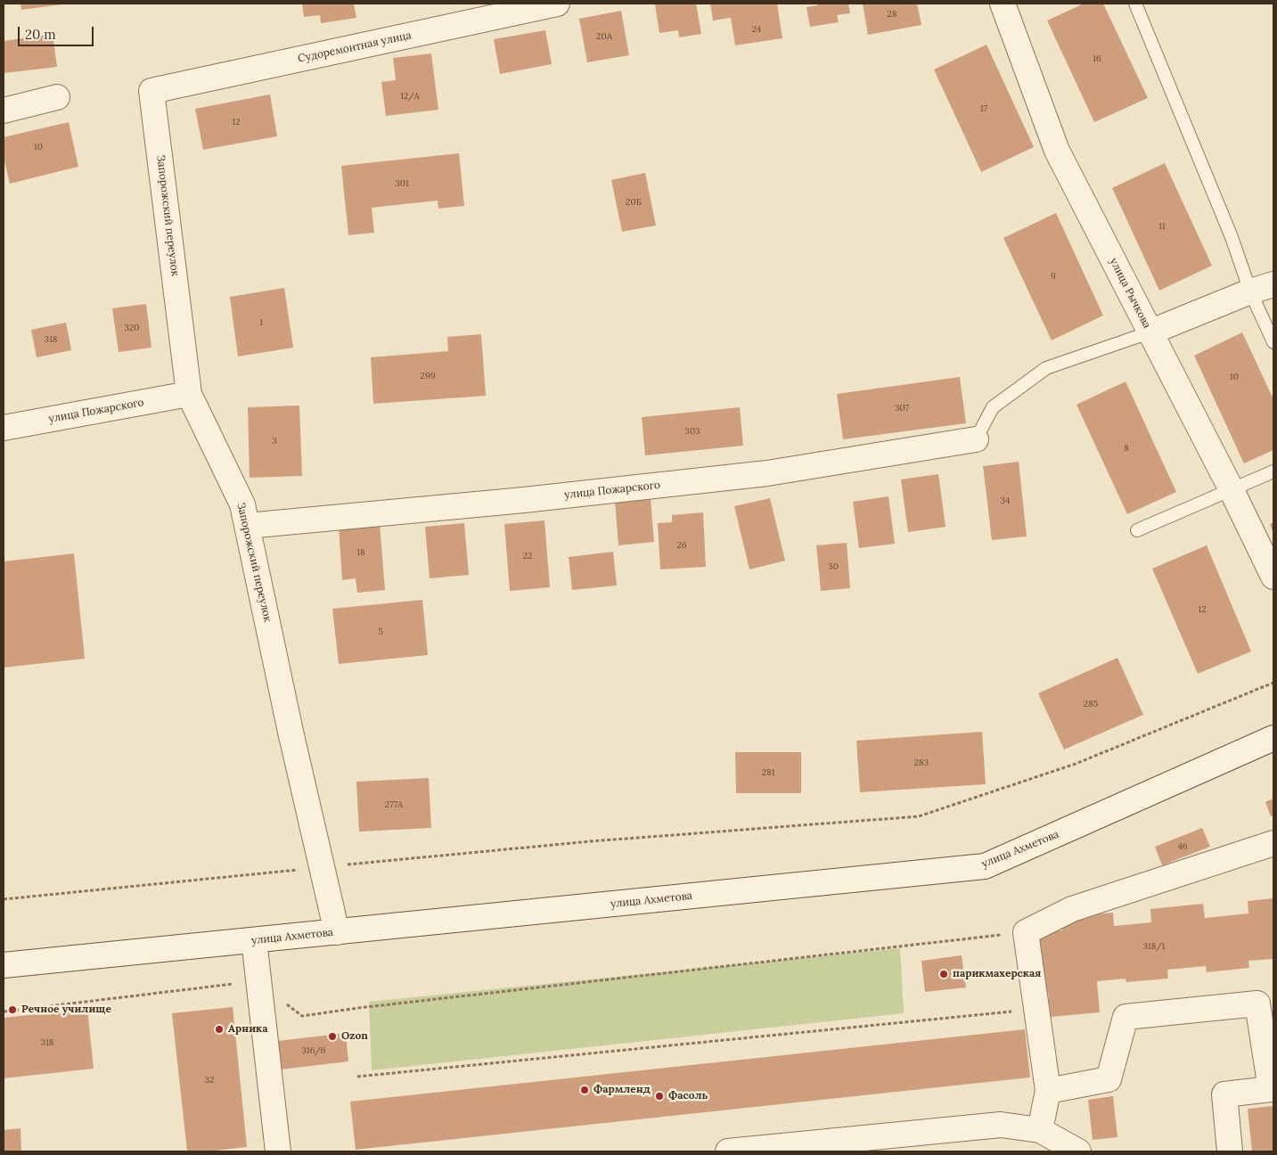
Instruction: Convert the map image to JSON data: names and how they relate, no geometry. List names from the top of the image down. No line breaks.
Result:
{"streets":{"street":["Судоремонтная улица","Запорожский переулок","улица Рычкова","улица Пожарского","улица Ахметова"]},"crossings":[["Судоремонтная улица","Запорожский переулок"],["Запорожский переулок","улица Пожарского"],["Запорожский переулок","улица Ахметова"]],"places":["парикмахерская","Речное училище","Арника","Ozon","Фармленд","Фасоль"],"house_numbers":["28","24","20А","16","12/А","17","12","10","301","20Б","11","9","1","320","318","299","10","307","303","3","8","34","26","18","22","30","12","5","285","283","281","277А","46","318/1","318","316/6","32"],"scale_bar":"20 m"}
